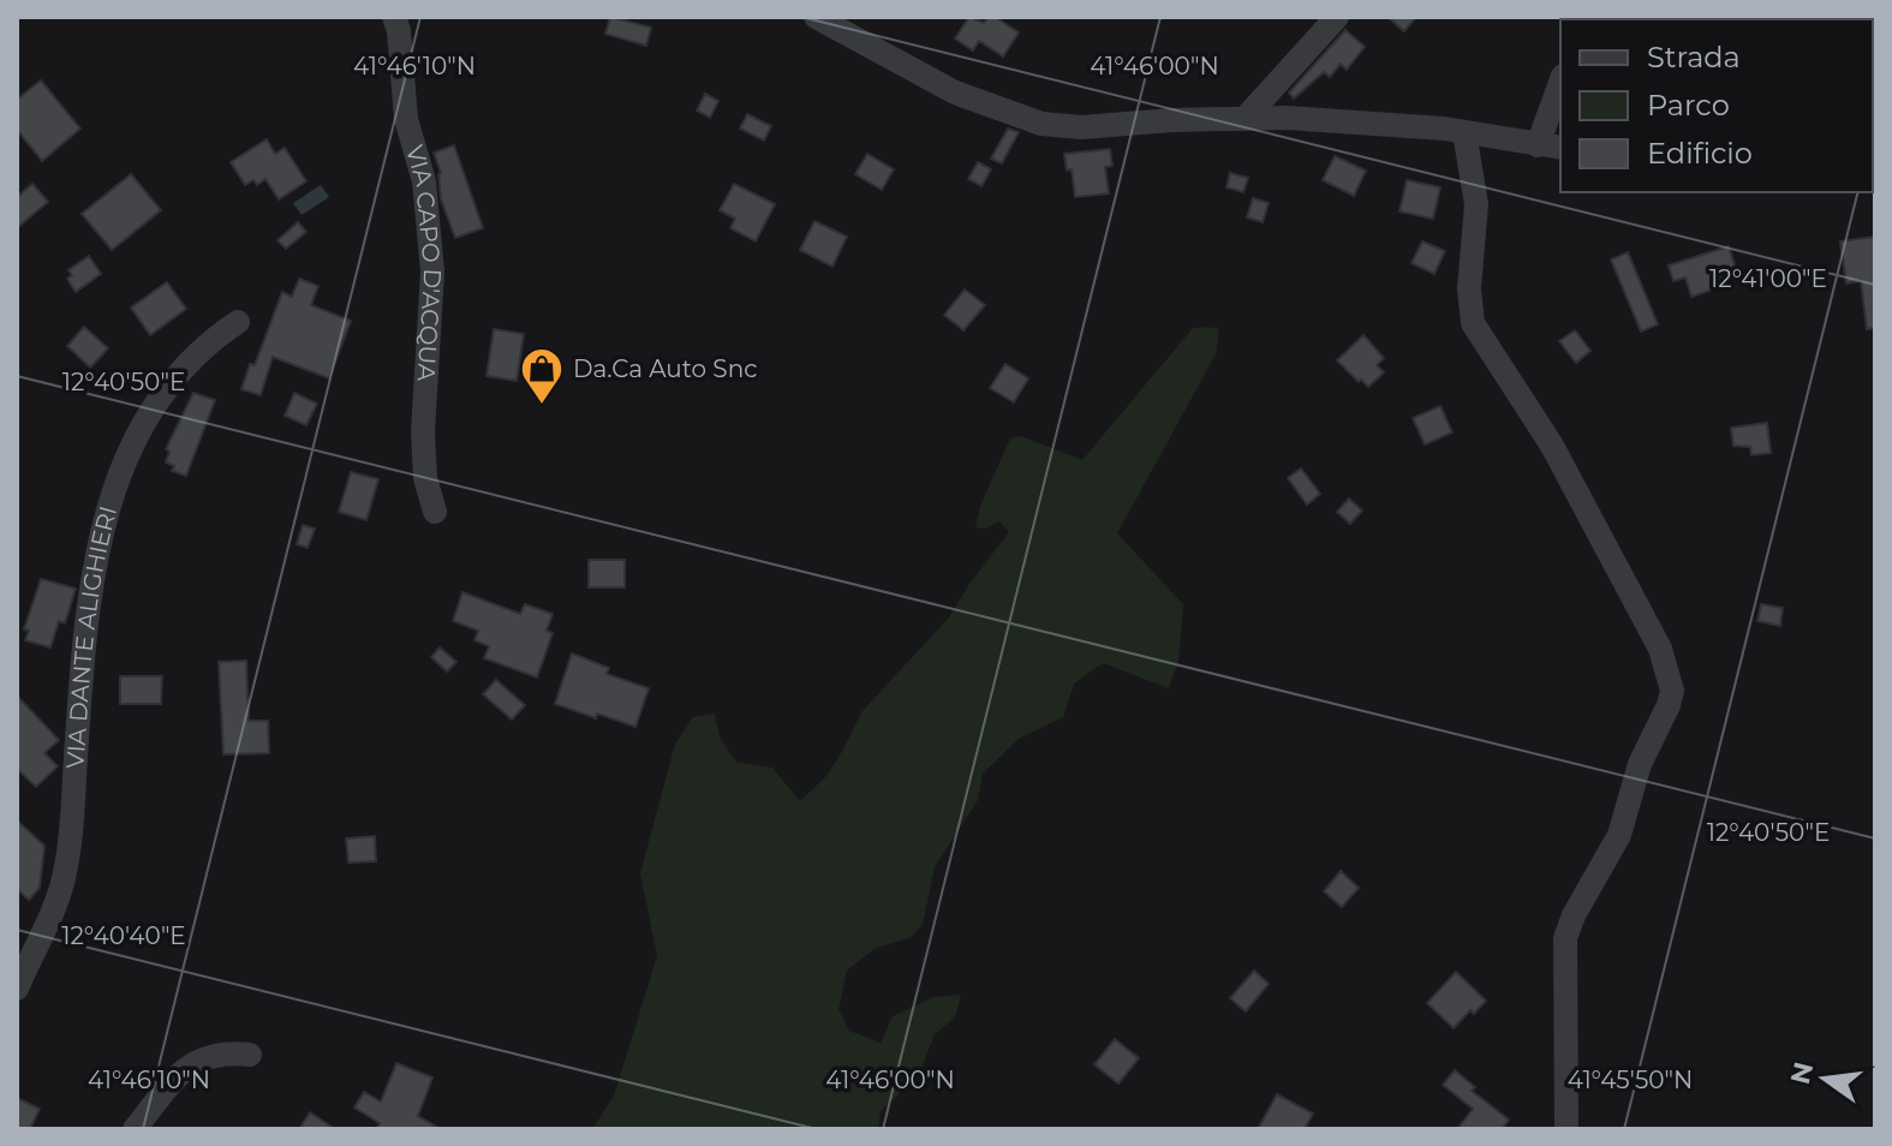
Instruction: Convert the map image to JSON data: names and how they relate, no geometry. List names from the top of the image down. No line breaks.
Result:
{"streets":{"street":["VIA CAPO D'ACQUA","VIA DANTE ALIGHIERI"]},"places":{"shop":["Da.Ca Auto Snc"]},"legend":["Strada","Parco","Edificio"],"north":"left","coordinates":["41°46'10\"N","41°46'00\"N","12°41'00\"E","12°40'50\"E","12°40'40\"E","41°45'50\"N"]}
